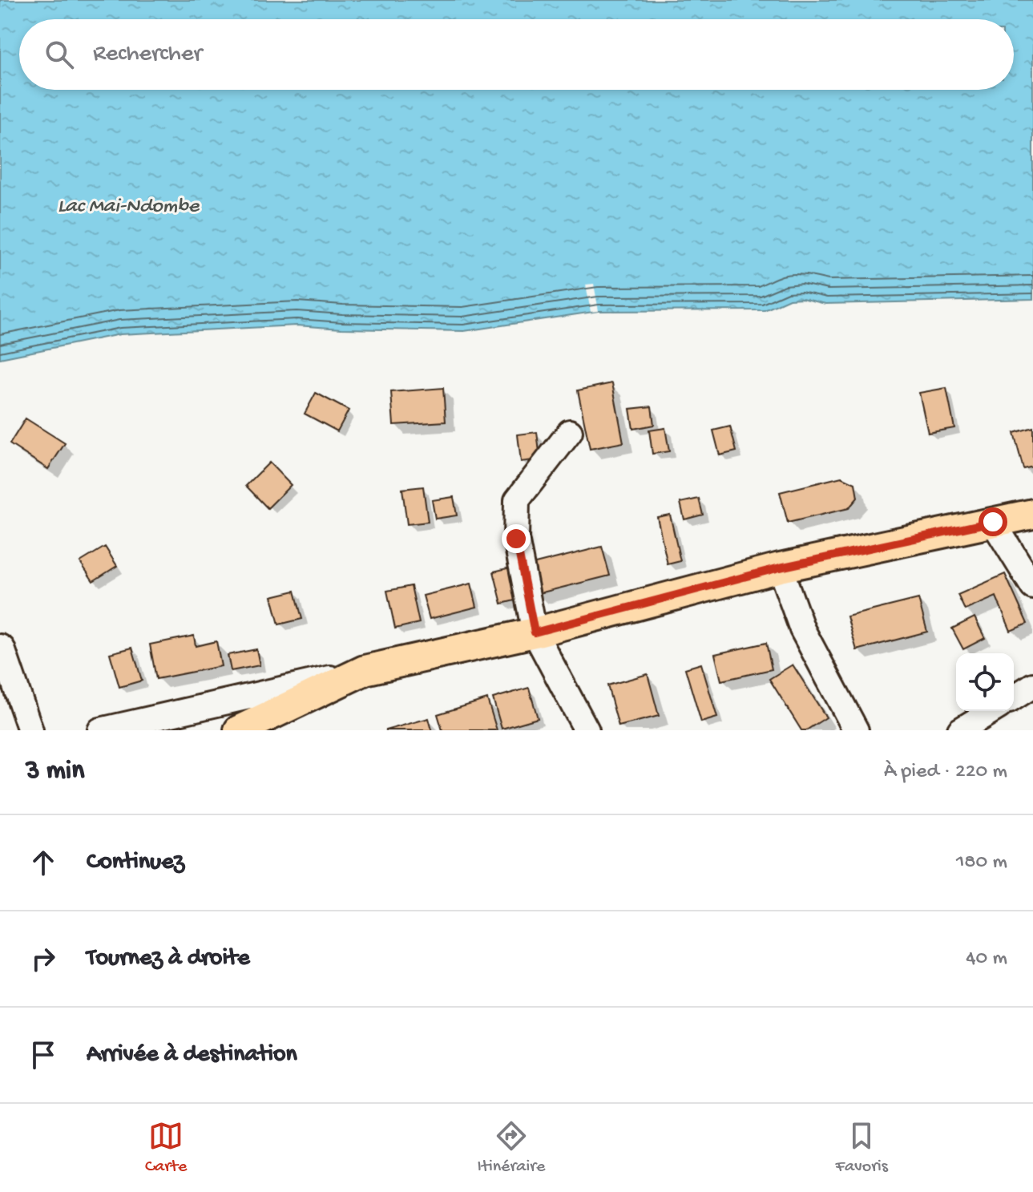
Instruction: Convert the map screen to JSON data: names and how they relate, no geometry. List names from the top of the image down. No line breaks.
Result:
{"water":["Lac Mai-Ndombe"],"page":{"search":"Rechercher","heading":["3 min","À pied · 220 m"],"list":[["Continuez","180 m"],["Tournez à droite","40 m"],"Arrivée à destination"],"nav":["Carte","Itinéraire","Favoris"]}}
